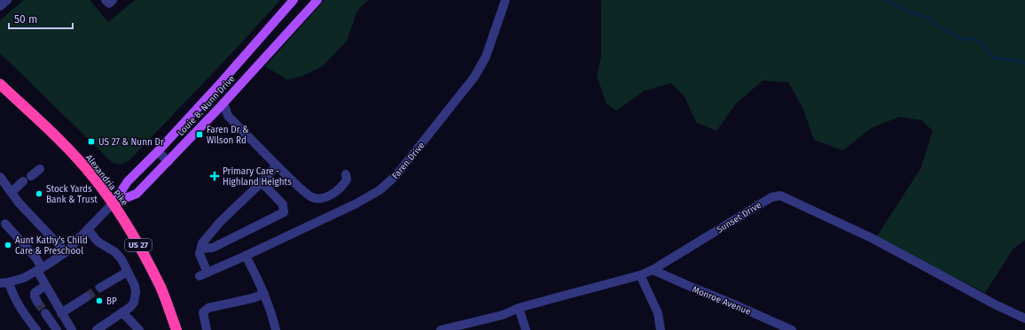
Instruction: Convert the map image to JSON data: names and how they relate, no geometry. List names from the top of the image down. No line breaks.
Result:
{"streets":{"highway":["Alexandria Pike","US 27"],"main road":["Louie B. Nunn Drive"],"street":["Faren Drive","Sunset Drive","Monroe Avenue"]},"crossings":[["Louie B. Nunn Drive","Alexandria Pike"],["Sunset Drive","Monroe Avenue"]],"places":{"transit":["Faren Dr & Wilson Rd","US 27 & Nunn Dr"],"health":["Primary Care - Highland Heights"],"other":["Stock Yards Bank & Trust","Aunt Kathy's Child Care & Preschool","BP"]},"scale_bar":"50 m"}
